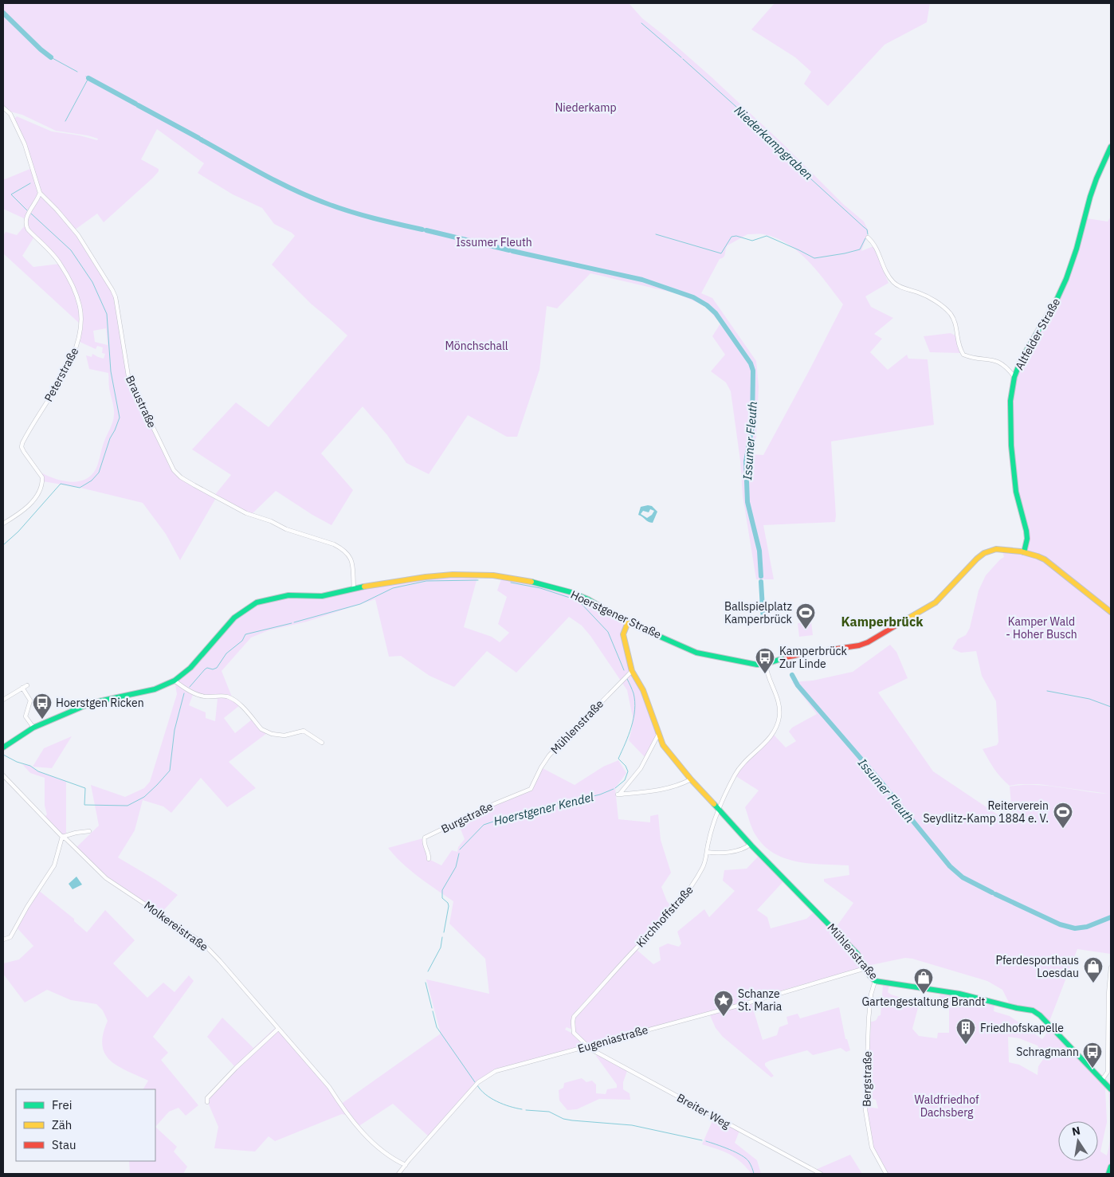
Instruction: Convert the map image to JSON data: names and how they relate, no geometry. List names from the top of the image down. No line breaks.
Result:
{"streets":{"main road":["Altfelder Straße","Hoerstgener Straße","Mühlenstraße"],"street":["Peterstraße","Braustraße","Burgstraße","Kirchhoffstraße","Molkereistraße","Eugeniastraße","Bergstraße","Breiter Weg"]},"crossings":[["Altfelder Straße","Hoerstgener Straße"],["Peterstraße","Braustraße"],["Braustraße","Hoerstgener Straße"],["Hoerstgener Straße","Mühlenstraße"],["Hoerstgener Straße","Kirchhoffstraße"],["Mühlenstraße","Burgstraße"],["Mühlenstraße","Kirchhoffstraße"],["Mühlenstraße","Eugeniastraße"],["Mühlenstraße","Bergstraße"],["Kirchhoffstraße","Eugeniastraße"],["Kirchhoffstraße","Breiter Weg"],["Molkereistraße","Eugeniastraße"],["Eugeniastraße","Breiter Weg"]],"districts":["Kamperbrück"],"water":["Niederkampgraben","Issumer Fleuth","Hoerstgener Kendel"],"parks":["Niederkamp","Issumer Fleuth","Mönchschall","Kamper Wald - Hoher Busch","Waldfriedhof Dachsberg"],"places":{"sports":["Ballspielplatz Kamperbrück","Reiterverein Seydlitz-Kamp 1884 e. V."],"bus stop":["Kamperbrück Zur Linde","Hoerstgen Ricken","Schragmann"],"shop":["Pferdesporthaus Loesdau","Gartengestaltung Brandt"],"place":["Schanze St. Maria"],"building":["Friedhofskapelle"]},"legend":["Frei","Zäh","Stau"],"north":"top"}
